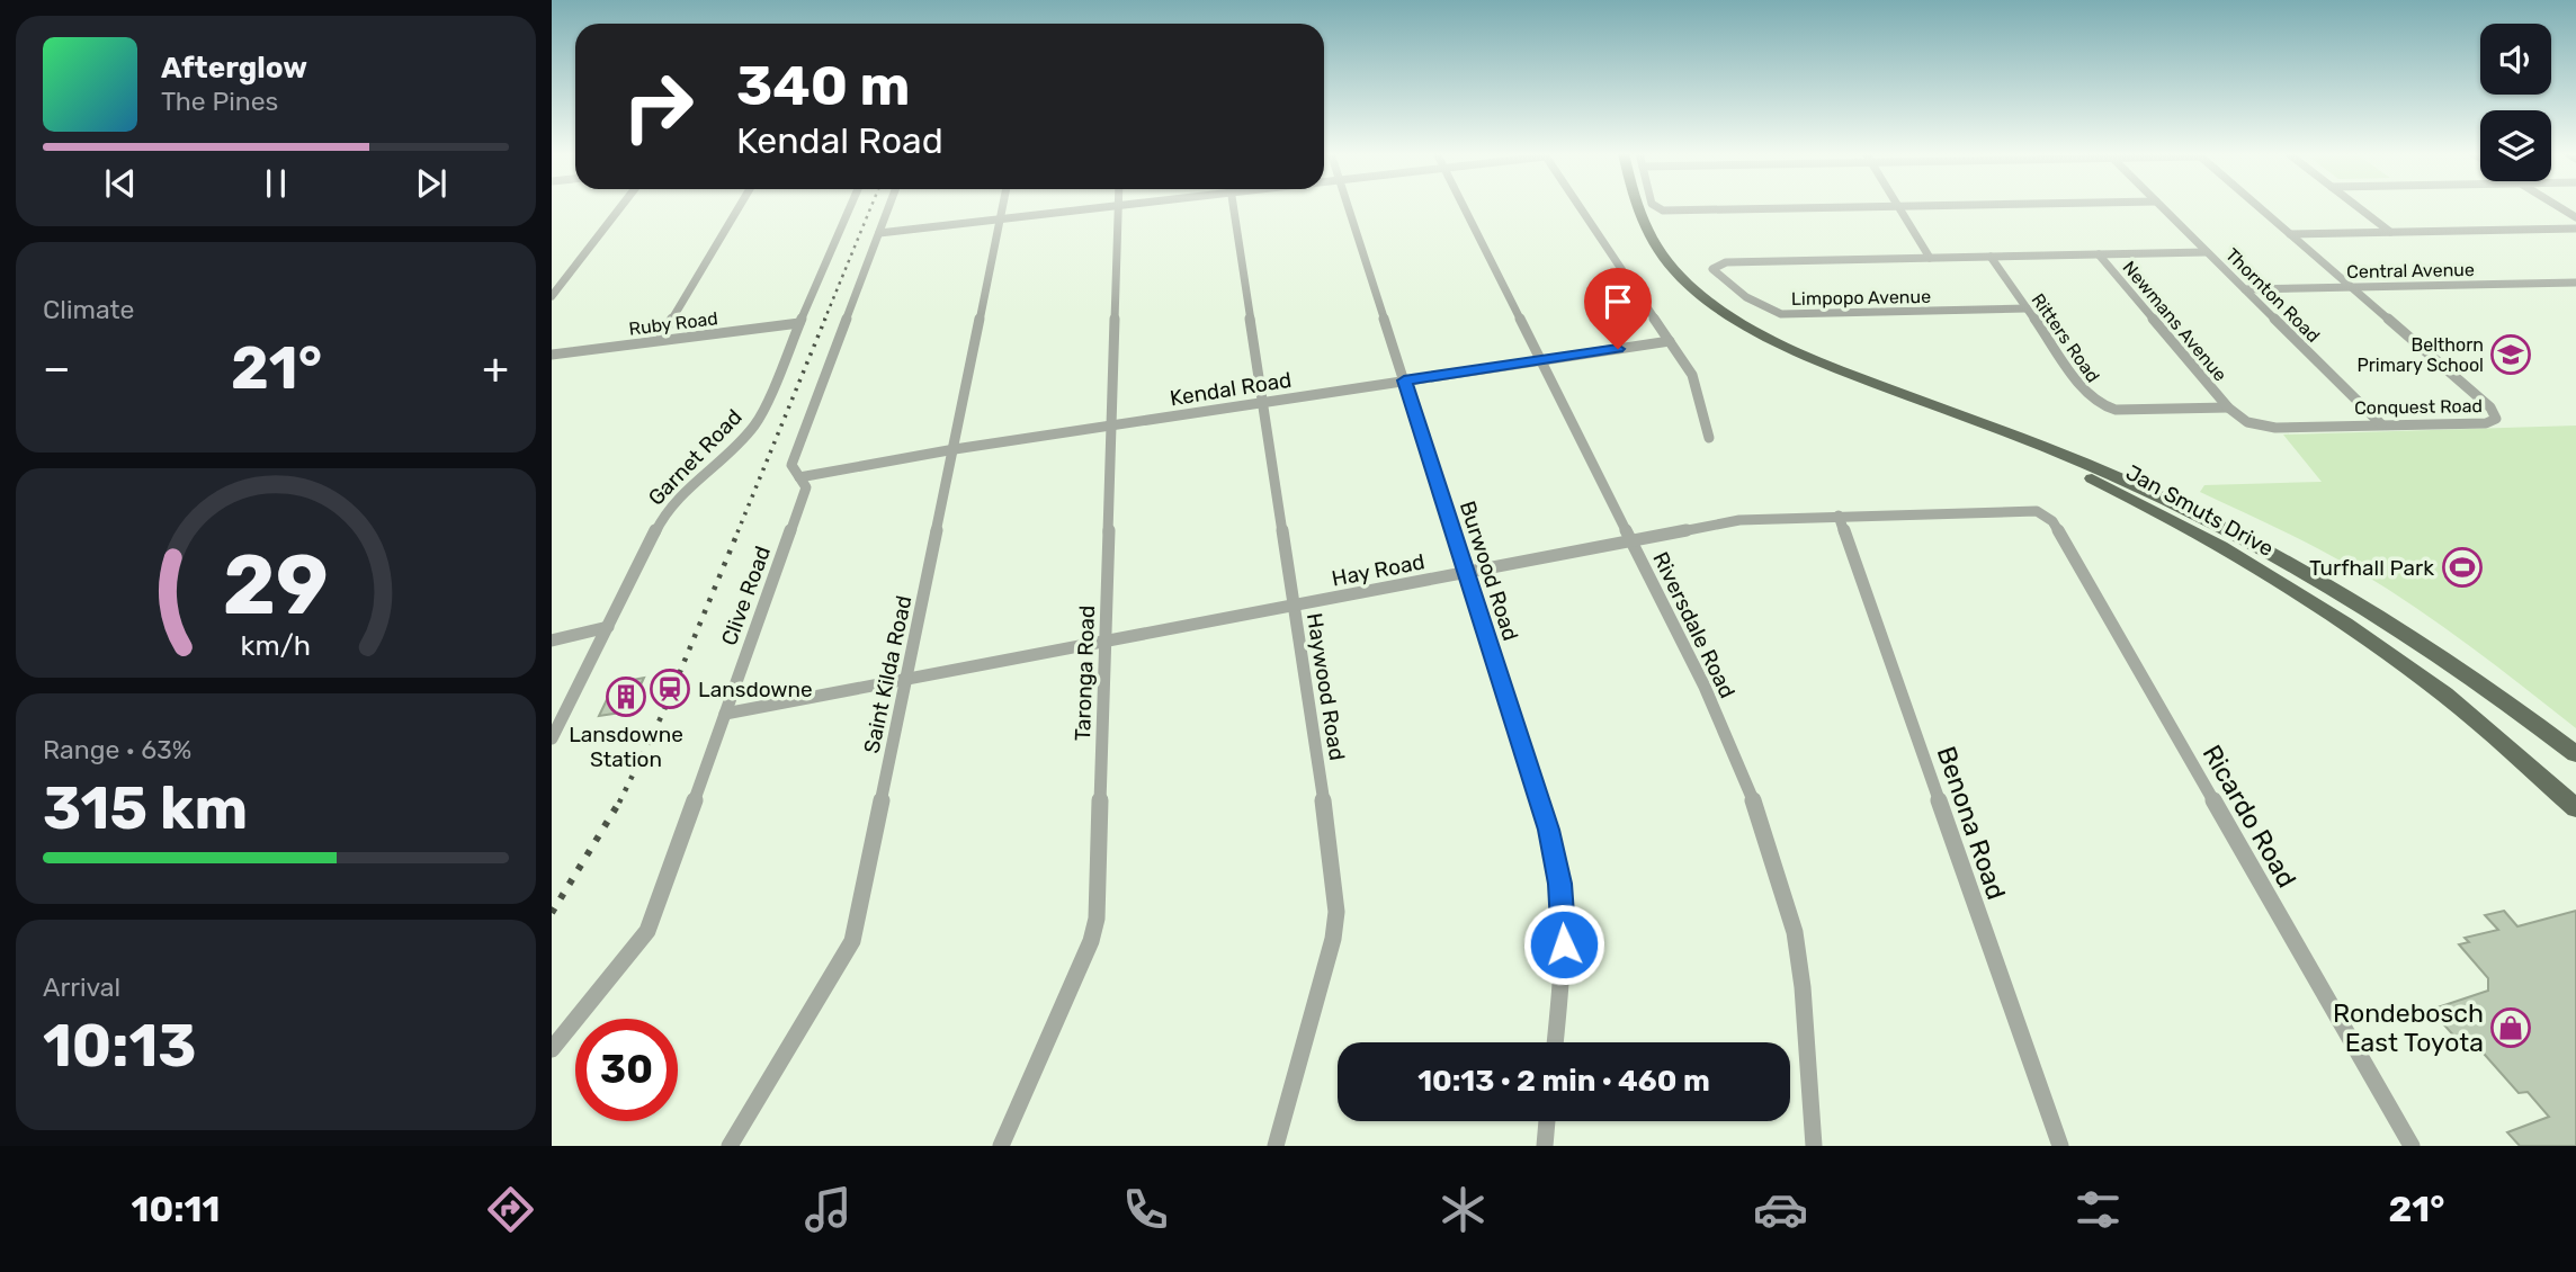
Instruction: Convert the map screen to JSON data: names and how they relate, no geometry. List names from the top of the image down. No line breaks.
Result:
{"streets":{"main road":["Jan Smuts Drive"],"street":["Central Avenue","Thornton Road","Limpopo Avenue","Newmans Avenue","Ruby Road","Ritters Road","Kendal Road","Conquest Road","Garnet Road","Hay Road","Burwood Road","Clive Road","Riversdale Road","Taronga Road","Saint Kilda Road","Haywood Road","Ricardo Road","Benona Road"]},"crossings":[["Central Avenue","Thornton Road"],["Central Avenue","Conquest Road"],["Thornton Road","Conquest Road"],["Limpopo Avenue","Ritters Road"],["Newmans Avenue","Ritters Road"],["Newmans Avenue","Conquest Road"],["Ruby Road","Garnet Road"],["Ritters Road","Conquest Road"],["Kendal Road","Burwood Road"],["Kendal Road","Clive Road"],["Kendal Road","Riversdale Road"],["Kendal Road","Taronga Road"],["Kendal Road","Saint Kilda Road"],["Kendal Road","Haywood Road"],["Hay Road","Burwood Road"],["Hay Road","Clive Road"],["Hay Road","Riversdale Road"],["Hay Road","Taronga Road"],["Hay Road","Saint Kilda Road"],["Hay Road","Haywood Road"],["Hay Road","Ricardo Road"],["Hay Road","Benona Road"]],"places":{"school or university":["Belthorn Primary School"],"sports":["Turfhall Park"],"station":["Lansdowne"],"building":["Lansdowne Station"],"shop":["Rondebosch East Toyota"]},"page":{"turn":["340 m","Kendal Road"],"song":["Afterglow","The Pines"],"tile":["Climate",["Range · 63%","315 km"],["Arrival","10:13"]],"heat":["−","21°","+"],"limit":"30","trip":"10:13 · 2 min · 460 m","tabs":["10:11","21°"],"gauge":["29","km/h"]}}
